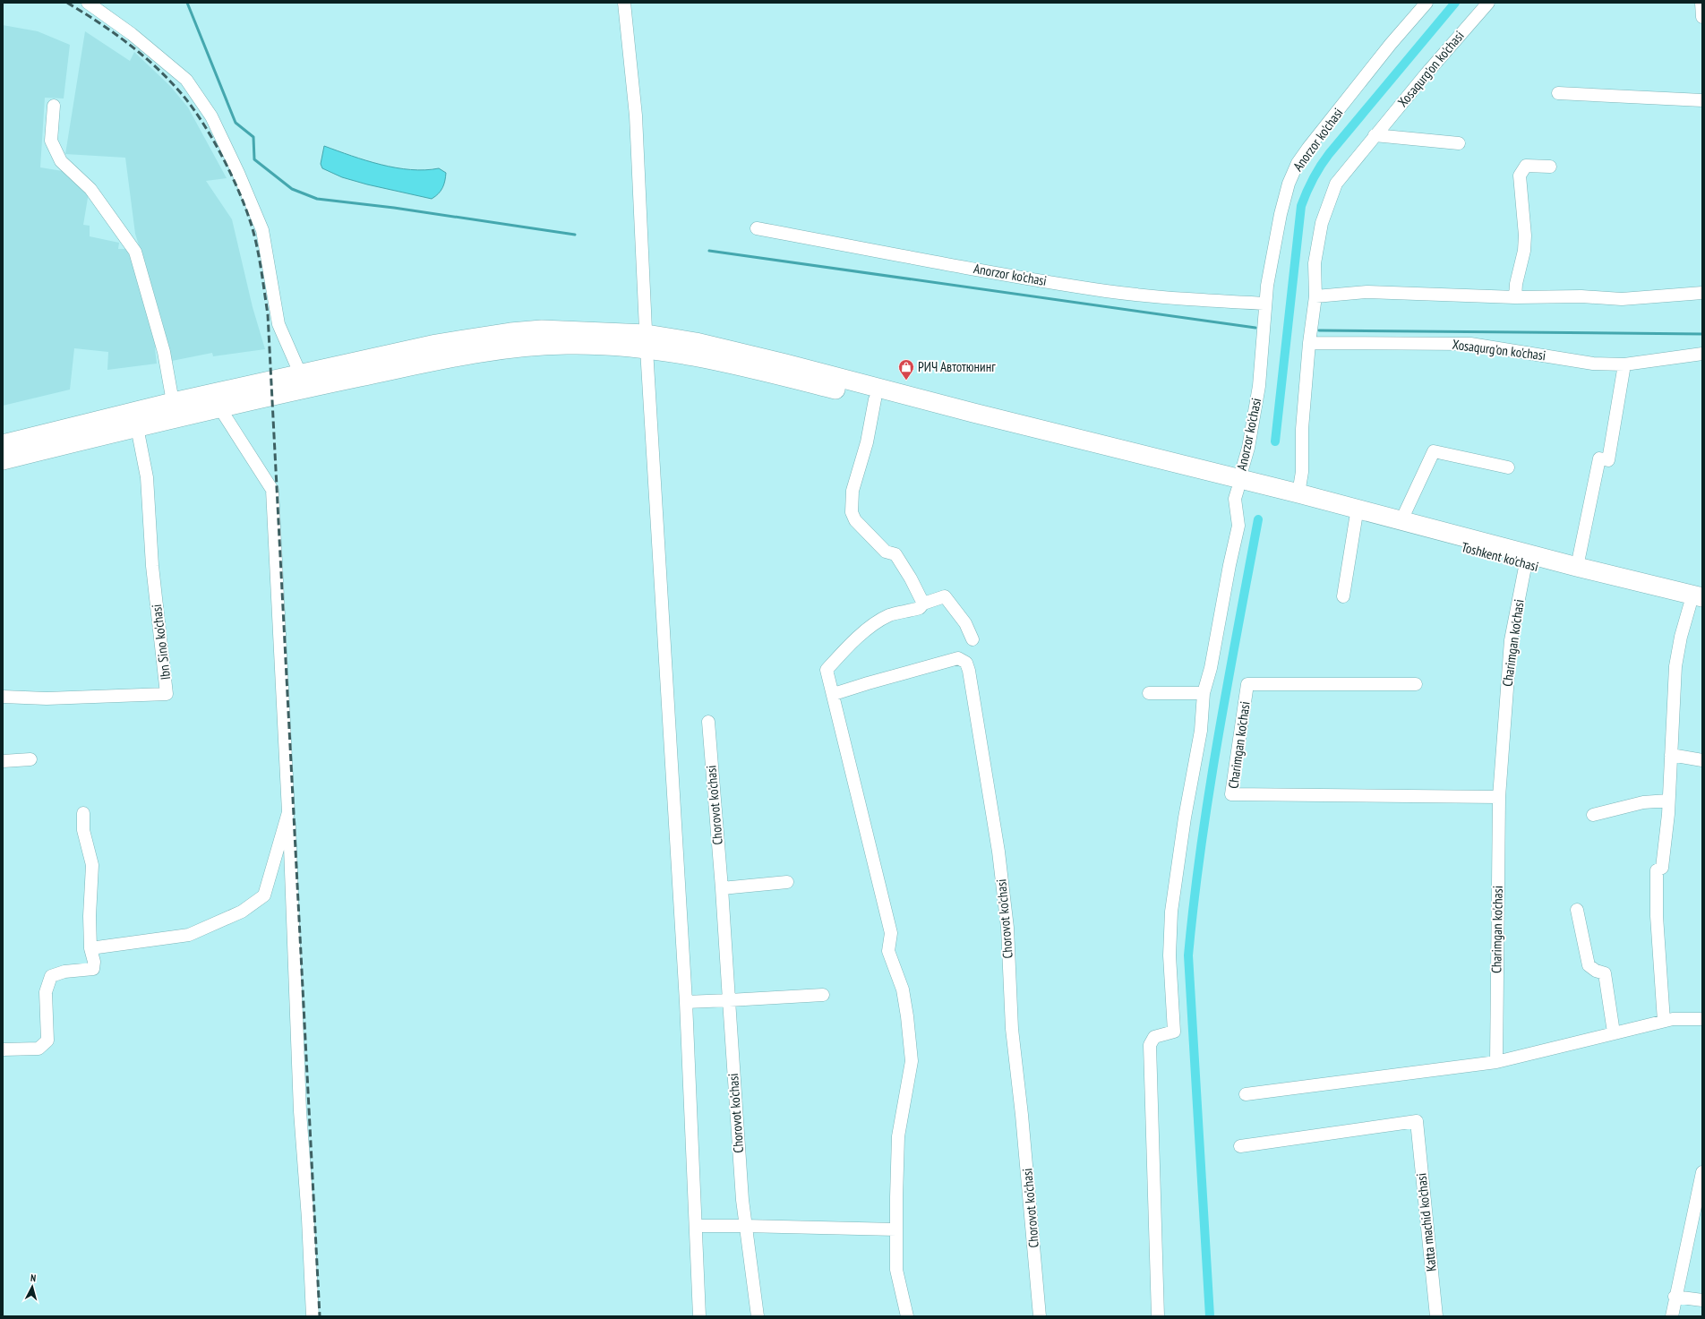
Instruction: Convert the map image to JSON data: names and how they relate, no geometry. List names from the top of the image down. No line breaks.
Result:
{"streets":{"highway":["Toshkent ko'chasi"],"street":["Xosaqurg'on ko'chasi","Anorzor ko'chasi","Ibn Sino ko'chasi","Charimgan ko'chasi","Chorovot ko'chasi","Katta machid ko'chasi"]},"crossings":[["Xosaqurg'on ko'chasi","Toshkent ko'chasi"],["Toshkent ko'chasi","Charimgan ko'chasi"]],"places":{"shop":["РИЧ Автотюнинг"]},"north":"top"}
